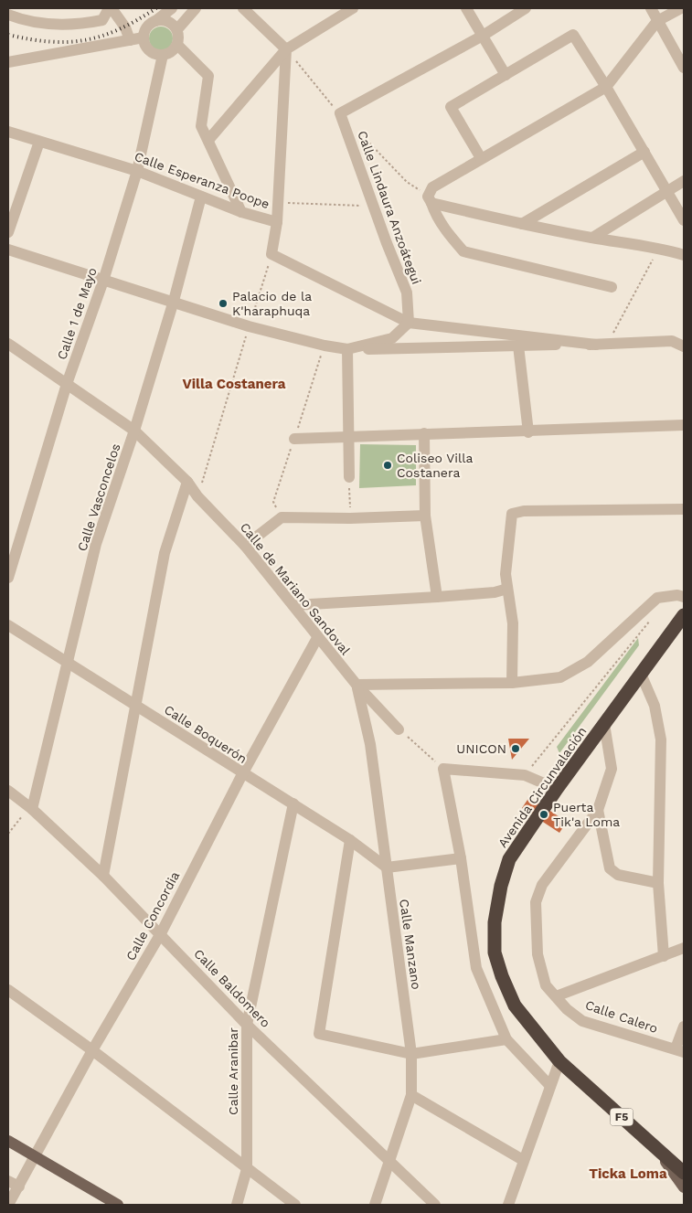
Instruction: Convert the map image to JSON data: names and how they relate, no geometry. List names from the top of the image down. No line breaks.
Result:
{"streets":{"highway":["Avenida Circunvalación","F5"],"street":["Calle Esperanza Poope","Calle Lindaura Anzoátegui","Calle 1 de Mayo","Calle Vasconcelos","Calle de Mariano Sandoval","Calle Boquerón","Calle Concordia","Calle Manzano","Calle Baldomero","Calle Calero","Calle Aranibar"]},"crossings":[["Calle Esperanza Poope","Calle 1 de Mayo"],["Calle Esperanza Poope","Calle Vasconcelos"],["Calle 1 de Mayo","Calle de Mariano Sandoval"],["Calle Vasconcelos","Calle de Mariano Sandoval"],["Calle Vasconcelos","Calle Boquerón"],["Calle Vasconcelos","Calle Baldomero"],["Calle de Mariano Sandoval","Calle Concordia"],["Calle de Mariano Sandoval","Calle Manzano"],["Calle Boquerón","Calle Concordia"],["Calle Boquerón","Calle Manzano"],["Calle Boquerón","Calle Aranibar"],["Avenida Circunvalación","Calle Calero"],["Calle Concordia","Calle Baldomero"],["Calle Manzano","Calle Baldomero"],["Calle Baldomero","Calle Aranibar"]],"districts":["Villa Costanera","Ticka Loma"],"places":["Palacio de la K'haraphuqa","Coliseo Villa Costanera","UNICON","Puerta Tik'a Loma"]}
